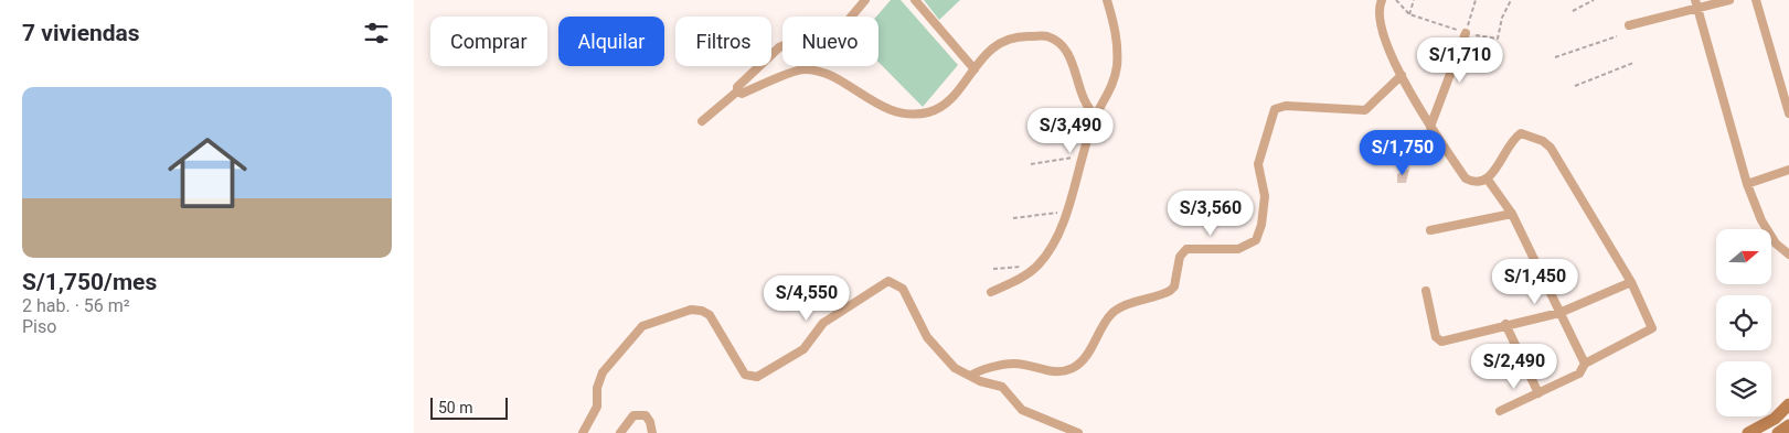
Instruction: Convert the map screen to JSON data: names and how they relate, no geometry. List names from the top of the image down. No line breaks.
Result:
{"scale_bar":"50 m","north":"right","page":{"heading":"7 viviendas","chip":["Comprar","Alquilar","Filtros","Nuevo"],"price":["S/1,710","S/3,490","S/1,750","S/3,560","S/1,450","S/4,550","S/2,490"],"list":[{"name":"S/1,750/mes","note":"2 hab. · 56 m² · Piso"}],"scale":"50 m"}}
